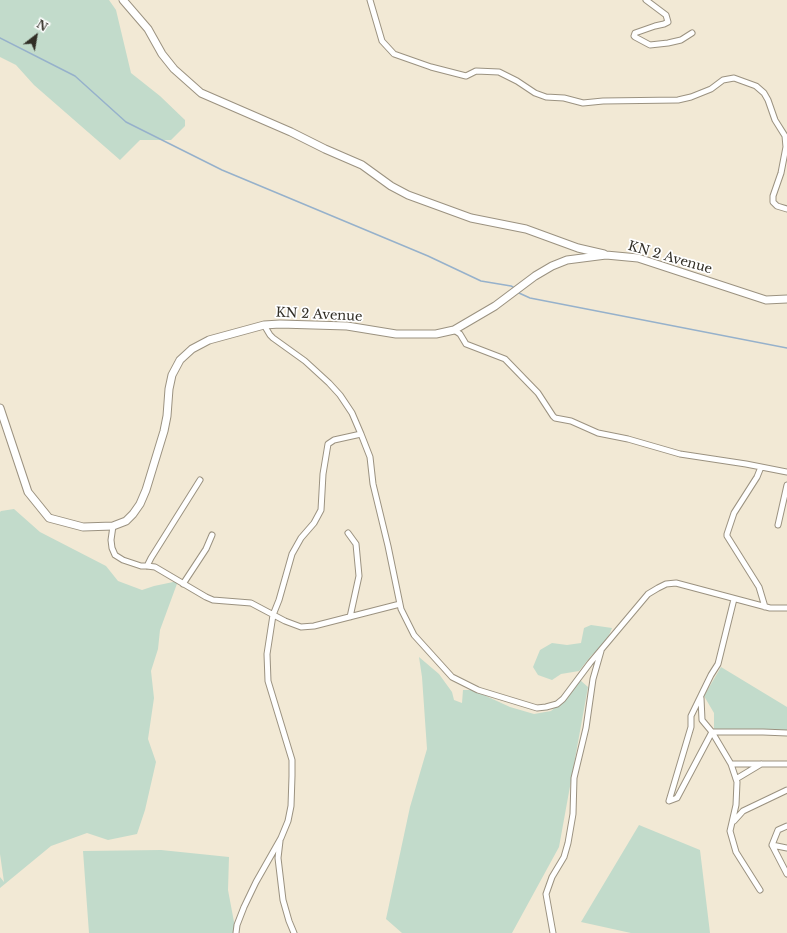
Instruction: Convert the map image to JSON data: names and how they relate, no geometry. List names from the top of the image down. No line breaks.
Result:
{"streets":{"main road":["KN 2 Avenue"]},"north":"top right"}
